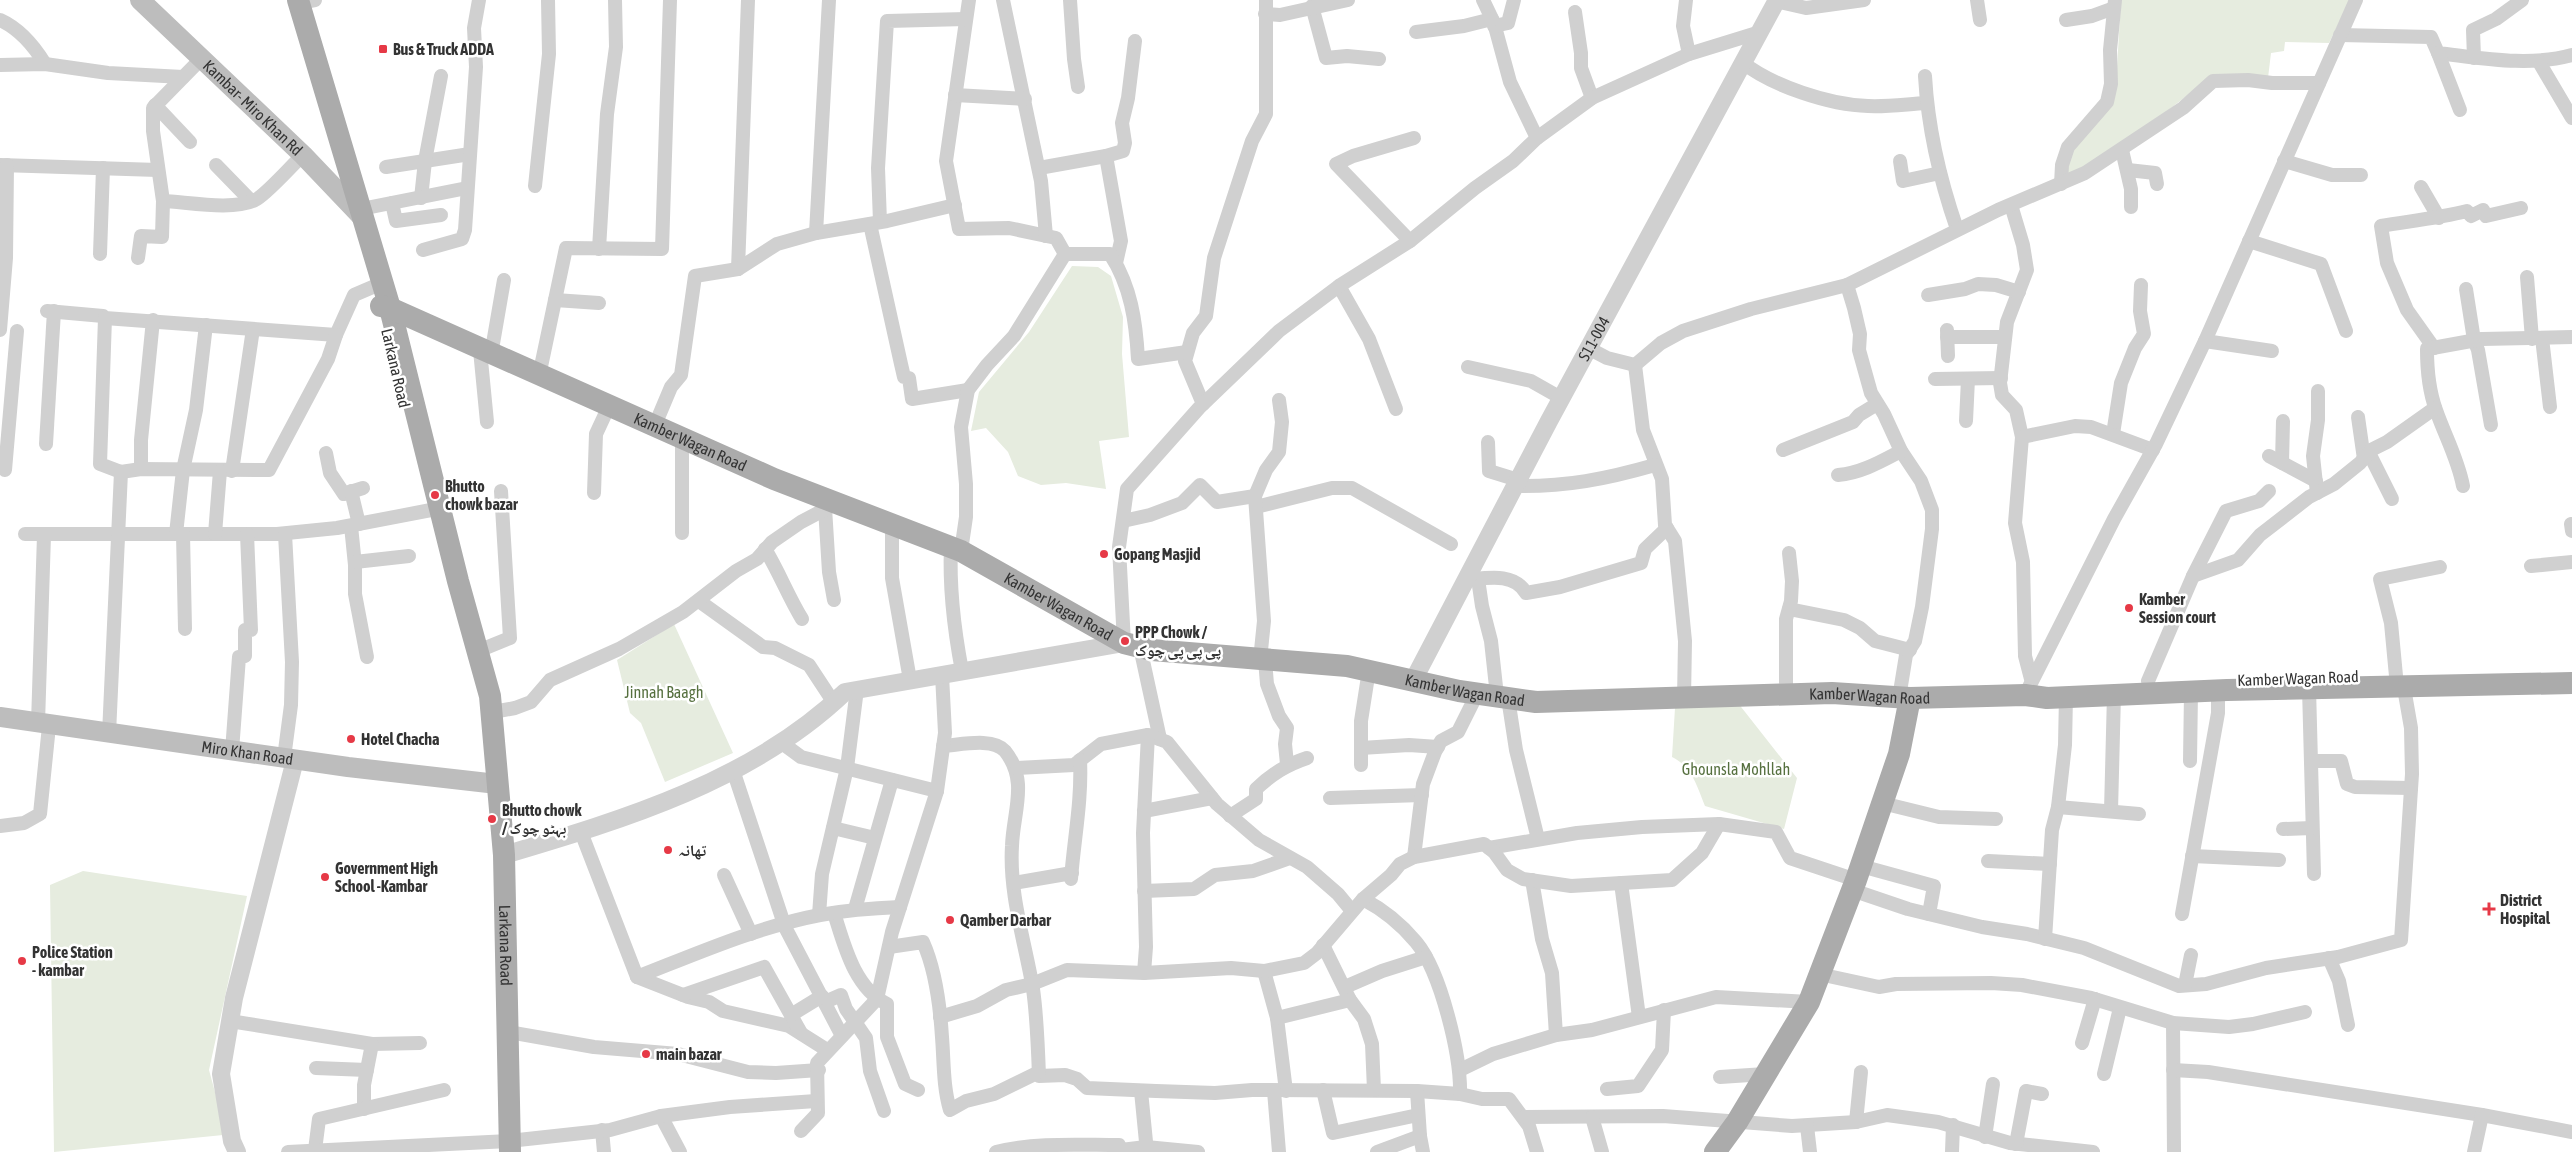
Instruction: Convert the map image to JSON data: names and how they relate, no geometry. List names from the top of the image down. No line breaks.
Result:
{"streets":{"main road":["Kambar- Miro Khan Rd","Larkana Road","Kamber Wagan Road","Miro Khan Road"],"street":["S11-004"]},"crossings":[["Kambar- Miro Khan Rd","Larkana Road"],["S11-004","Kamber Wagan Road"],["Larkana Road","Kamber Wagan Road"],["Larkana Road","Miro Khan Road"]],"parks":["Jinnah Baagh","Ghounsla Mohllah"],"places":{"transit":["Bus & Truck ADDA"],"other":["Bhutto chowk bazar","Gopang Masjid","Kamber Session court","PPP Chowk / پی پی پی چوک","Hotel Chacha","Bhutto chowk / بہٹو چوک","تھانہ","Government High School -Kambar","Qamber Darbar","Police Station - kambar","main bazar"],"health":["District Hospital"]}}
